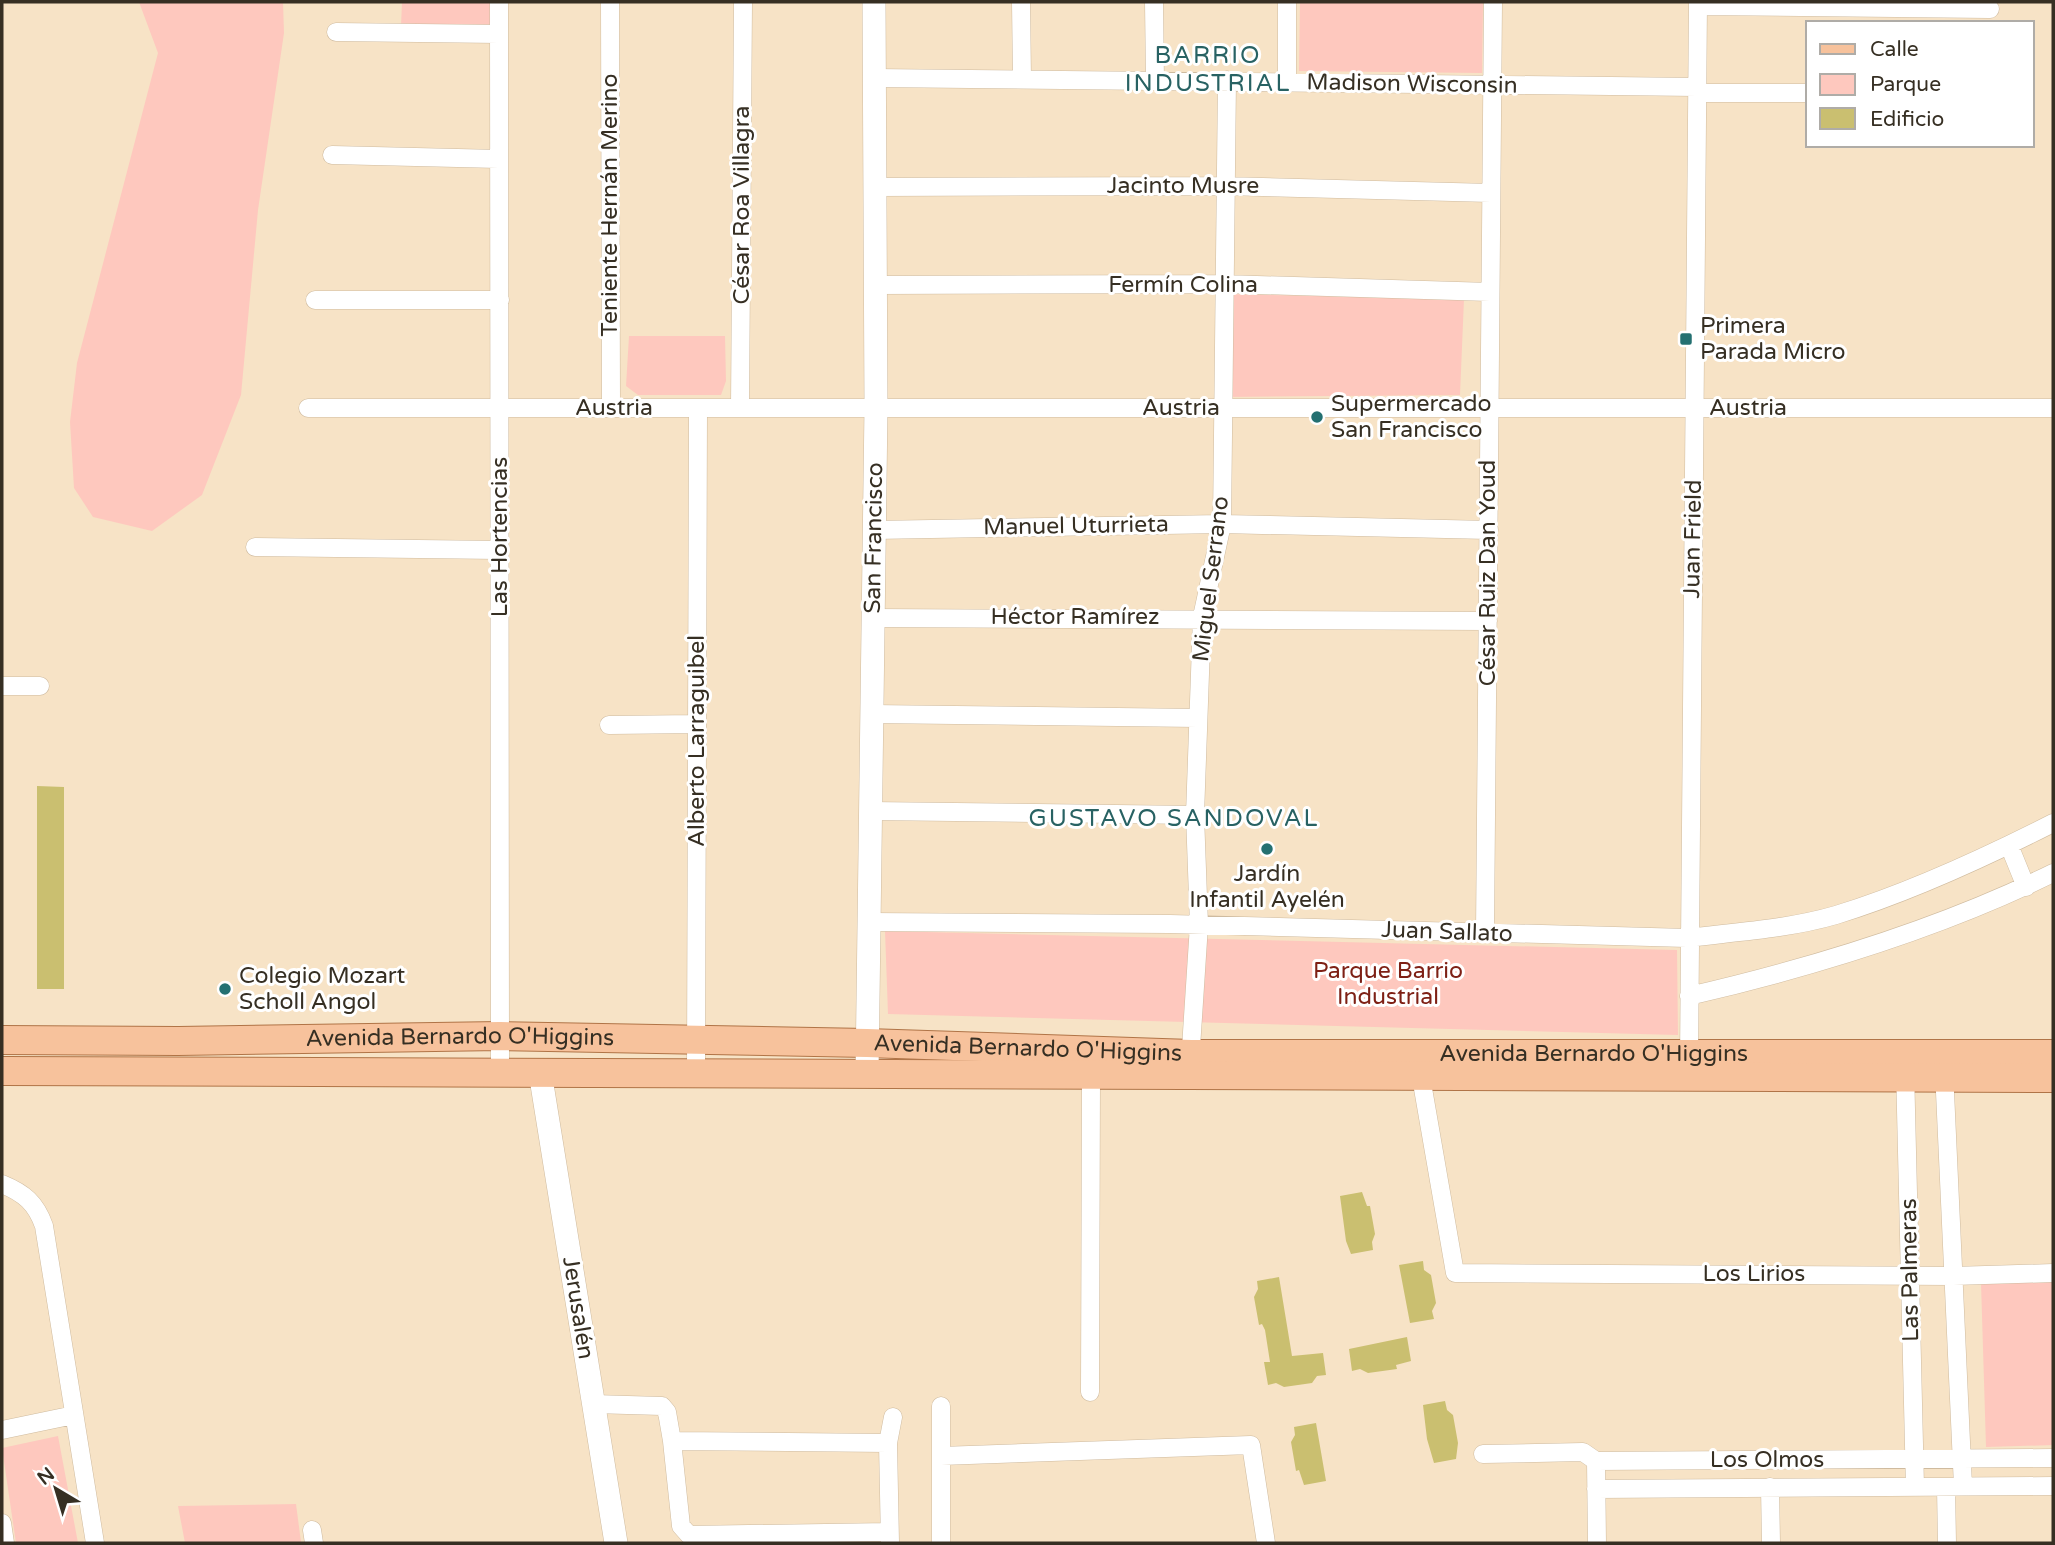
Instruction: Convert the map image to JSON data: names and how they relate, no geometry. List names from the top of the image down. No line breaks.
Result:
{"streets":{"main road":["Avenida Bernardo O'Higgins"],"street":["Madison Wisconsin","Jacinto Musre","Teniente Hernán Merino","César Roa Villagra","Fermín Colina","Austria","Manuel Uturrieta","Las Hortencias","San Francisco","Juan Frield","César Ruiz Dan Youd","Miguel Serrano","Héctor Ramírez","Alberto Larraguibel","Juan Sallato","Las Palmeras","Los Lirios","Jerusalén","Los Olmos"]},"crossings":[["Madison Wisconsin","San Francisco"],["Madison Wisconsin","Juan Frield"],["Madison Wisconsin","César Ruiz Dan Youd"],["Madison Wisconsin","Miguel Serrano"],["Jacinto Musre","San Francisco"],["Jacinto Musre","César Ruiz Dan Youd"],["Jacinto Musre","Miguel Serrano"],["Teniente Hernán Merino","Austria"],["César Roa Villagra","Austria"],["Fermín Colina","San Francisco"],["Fermín Colina","César Ruiz Dan Youd"],["Fermín Colina","Miguel Serrano"],["Austria","Las Hortencias"],["Austria","San Francisco"],["Austria","Juan Frield"],["Austria","César Ruiz Dan Youd"],["Austria","Miguel Serrano"],["Austria","Alberto Larraguibel"],["Manuel Uturrieta","San Francisco"],["Manuel Uturrieta","César Ruiz Dan Youd"],["Manuel Uturrieta","Miguel Serrano"],["Las Hortencias","Avenida Bernardo O'Higgins"],["San Francisco","Héctor Ramírez"],["San Francisco","Juan Sallato"],["San Francisco","Avenida Bernardo O'Higgins"],["Juan Frield","Juan Sallato"],["Juan Frield","Avenida Bernardo O'Higgins"],["César Ruiz Dan Youd","Héctor Ramírez"],["César Ruiz Dan Youd","Juan Sallato"],["Miguel Serrano","Héctor Ramírez"],["Miguel Serrano","Juan Sallato"],["Miguel Serrano","Avenida Bernardo O'Higgins"],["Alberto Larraguibel","Avenida Bernardo O'Higgins"],["Avenida Bernardo O'Higgins","Las Palmeras"],["Avenida Bernardo O'Higgins","Los Lirios"],["Avenida Bernardo O'Higgins","Jerusalén"],["Las Palmeras","Los Lirios"],["Las Palmeras","Los Olmos"]],"districts":["BARRIO INDUSTRIAL","GUSTAVO SANDOVAL"],"parks":["Parque Barrio Industrial"],"places":{"transit":["Primera Parada Micro"],"other":["Supermercado San Francisco","Jardín Infantil Ayelén","Colegio Mozart Scholl Angol"]},"legend":["Calle","Parque","Edificio"],"north":"top left"}
